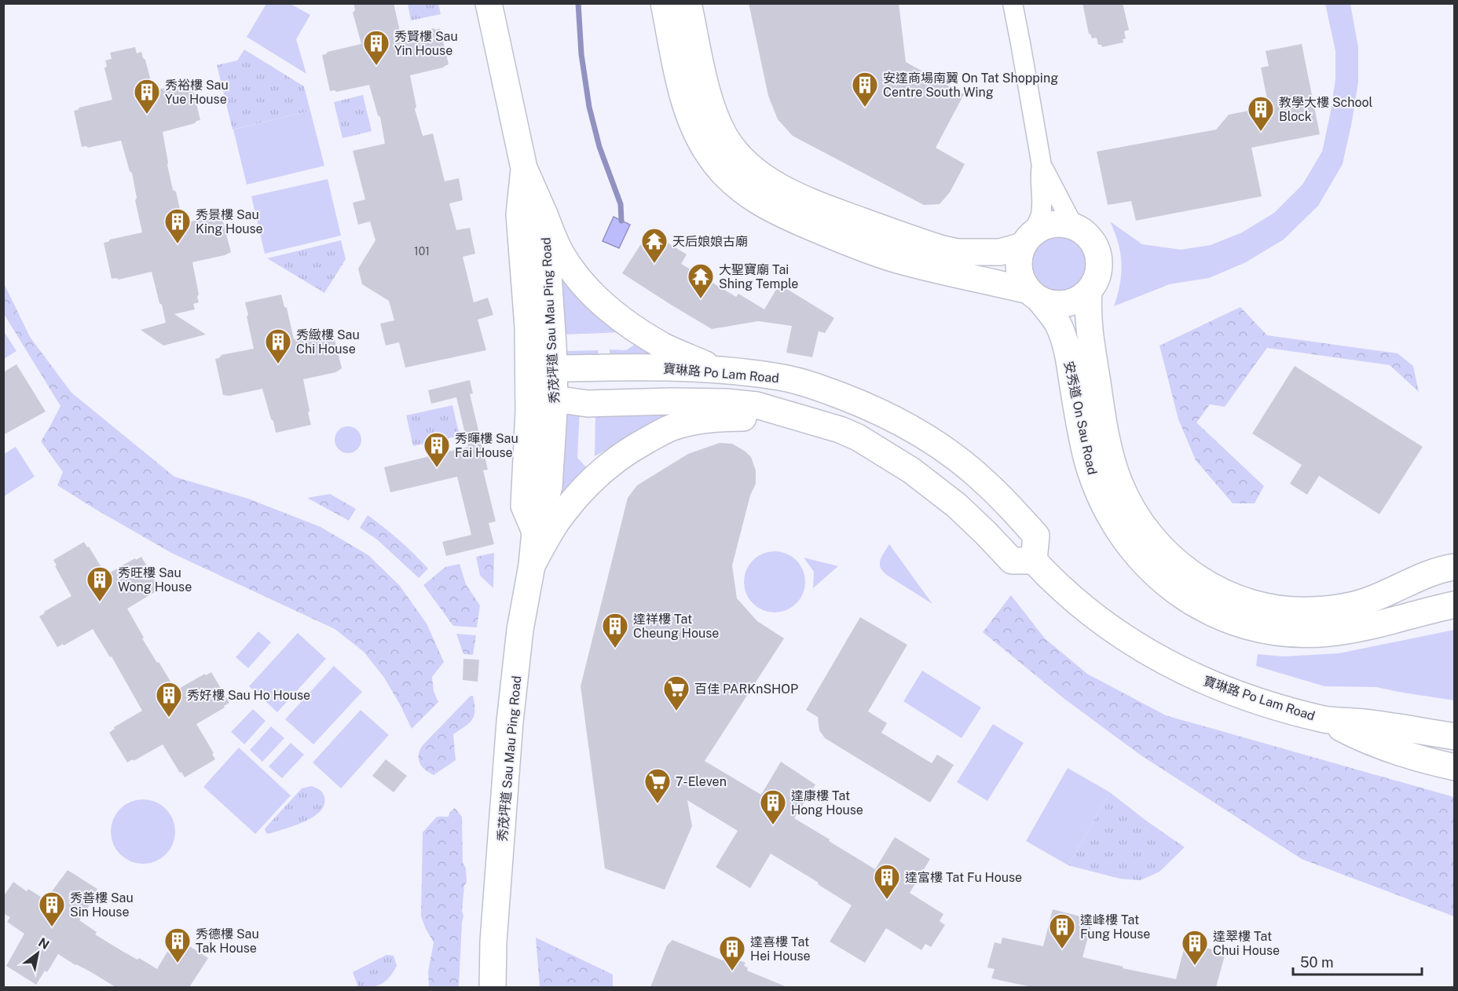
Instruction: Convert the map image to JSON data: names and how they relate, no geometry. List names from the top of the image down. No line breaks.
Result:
{"streets":{"main road":["秀茂坪道 Sau Mau Ping Road","寶琳路 Po Lam Road","安秀道 On Sau Road"]},"crossings":[["秀茂坪道 Sau Mau Ping Road","寶琳路 Po Lam Road"]],"places":{"building":["秀賢樓 Sau Yin House","安達商場南翼 On Tat Shopping Centre South Wing","秀裕樓 Sau Yue House","教學大樓 School Block","秀景樓 Sau King House","秀緻樓 Sau Chi House","秀暉樓 Sau Fai House","秀旺樓 Sau Wong House","達祥樓 Tat Cheung House","秀好樓 Sau Ho House","達康樓 Tat Hong House","達富樓 Tat Fu House","秀善樓 Sau Sin House","達峰樓 Tat Fung House","秀德樓 Sau Tak House","達翠樓 Tat Chui House","達喜樓 Tat Hei House"],"temple":["天后娘娘古廟","大聖寶廟 Tai Shing Temple"],"supermarket":["百佳 PARKnSHOP","7-Eleven"]},"house_numbers":["101"],"scale_bar":"50 m","north":"top right"}
